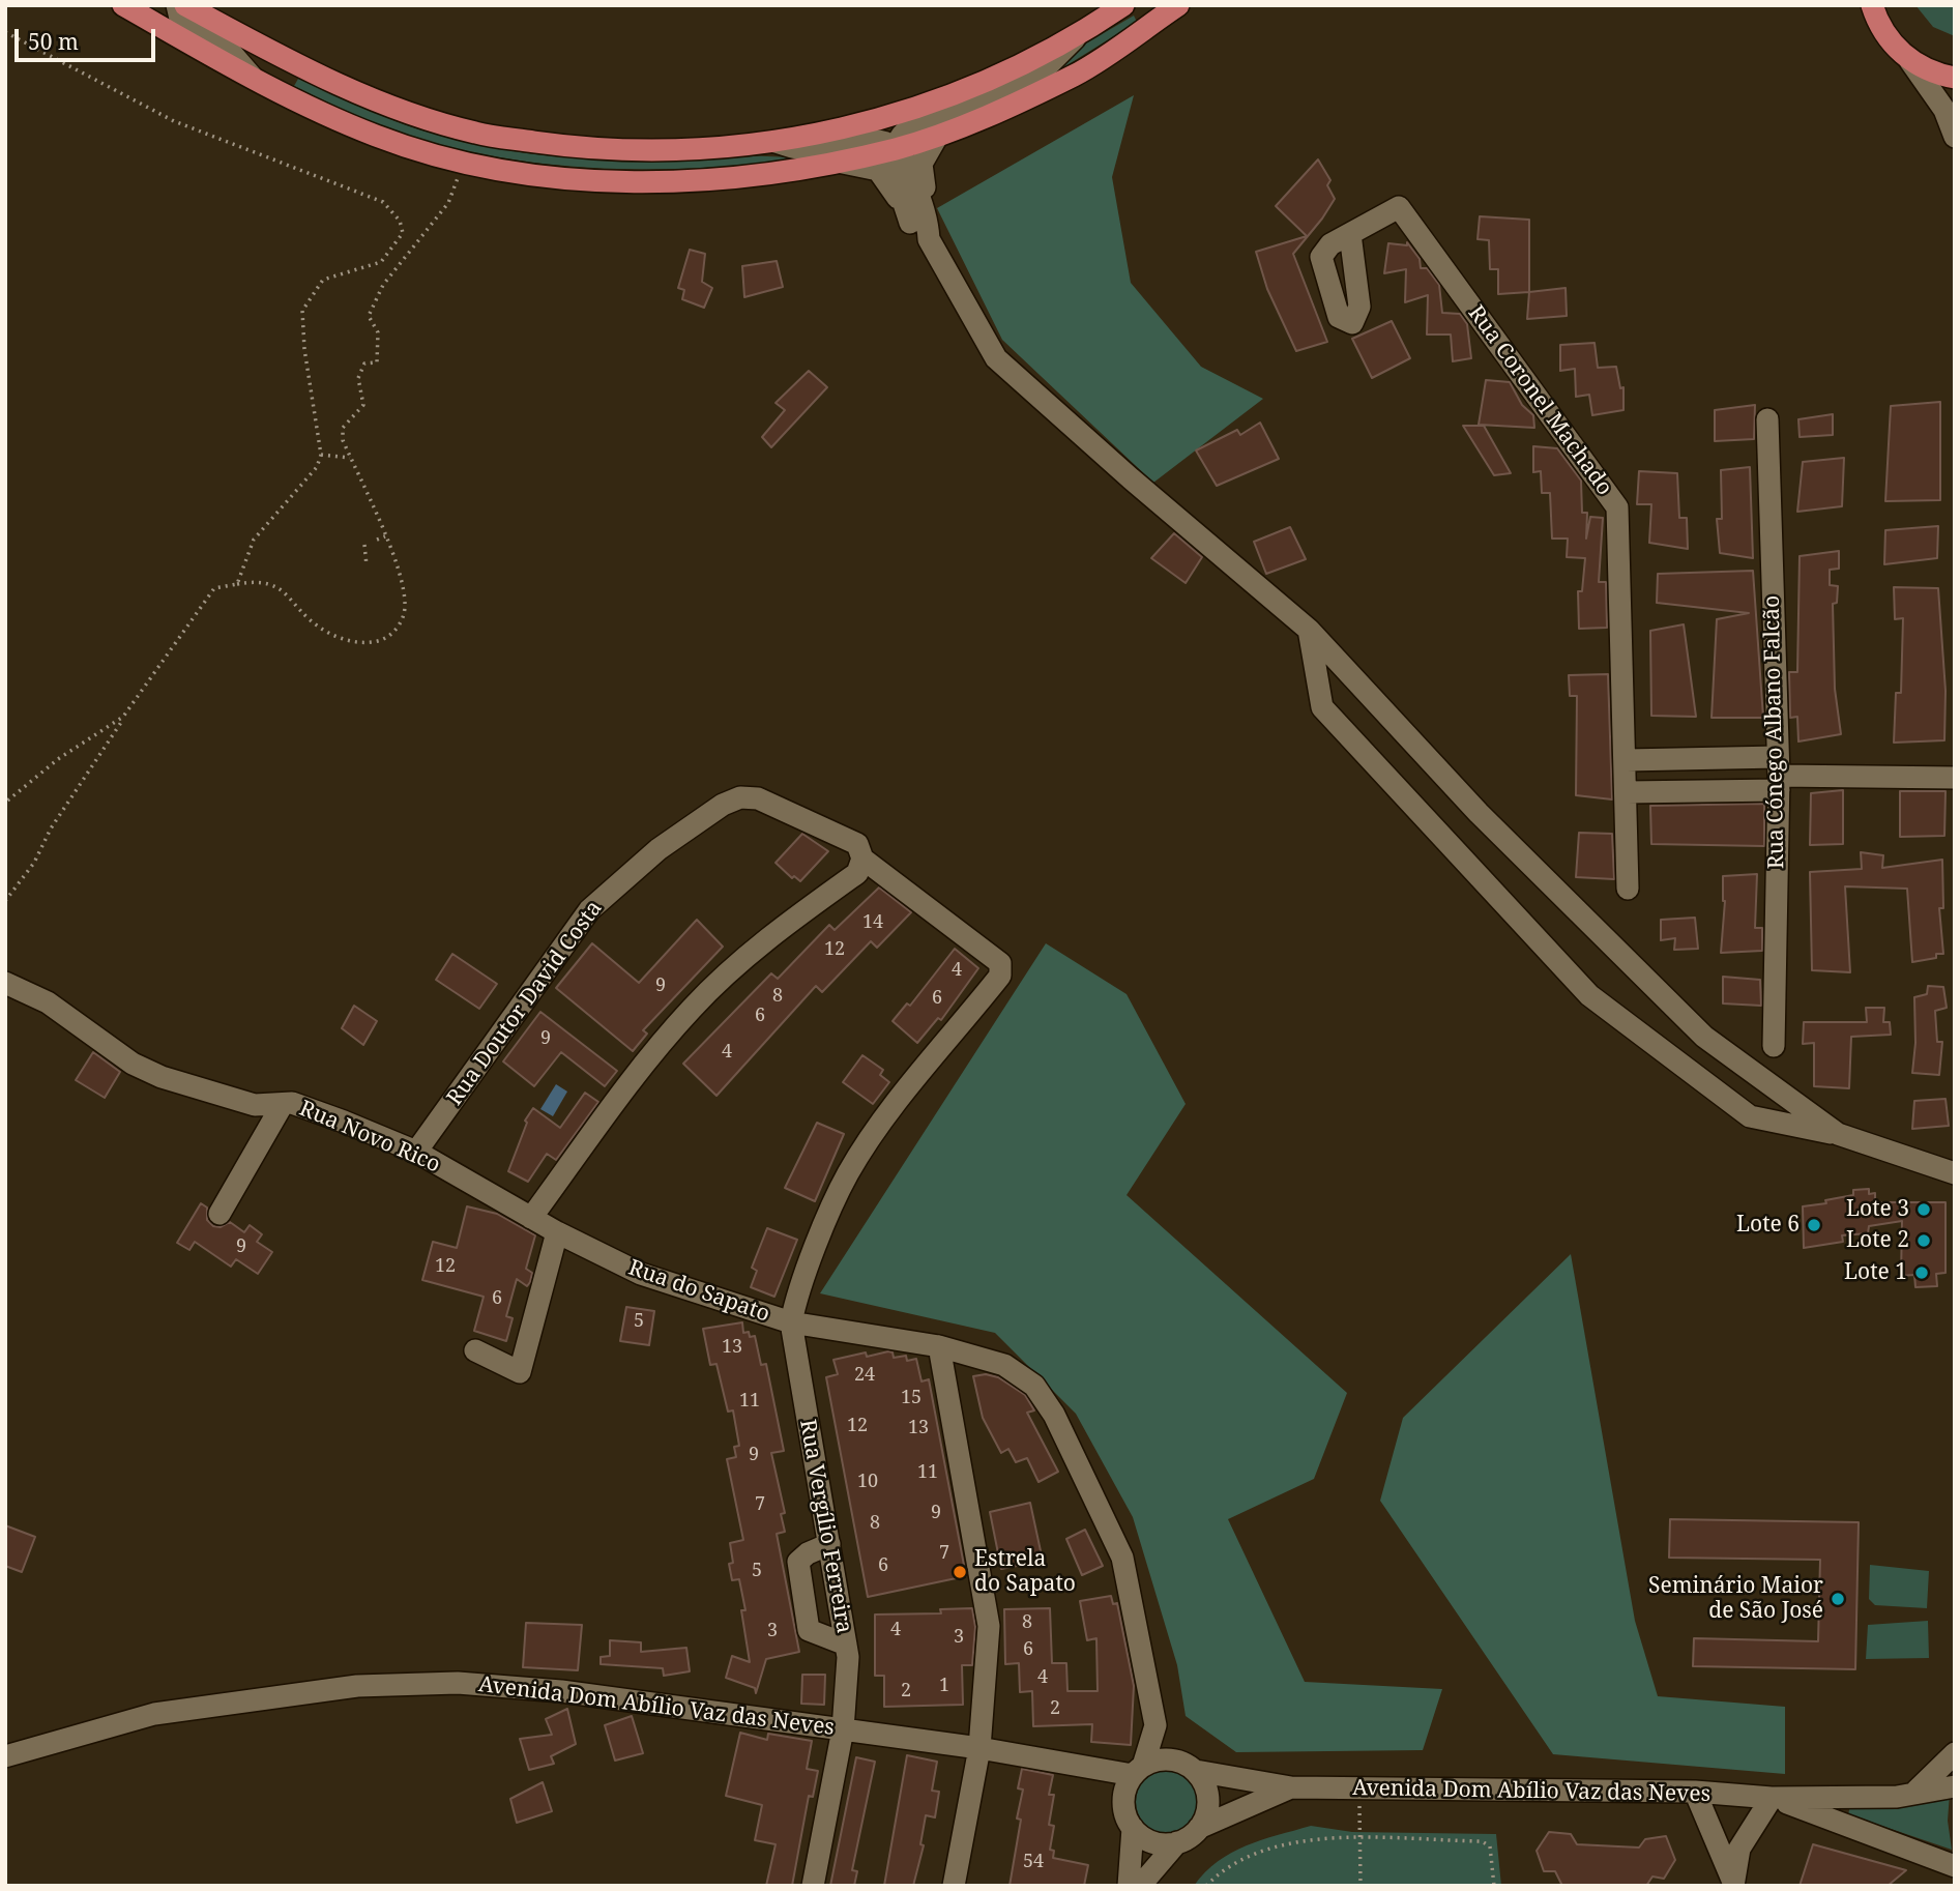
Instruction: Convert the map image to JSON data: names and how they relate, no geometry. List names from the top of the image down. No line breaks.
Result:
{"streets":{"street":["Rua Coronel Machado","Rua Cónego Albano Falcão","Rua Doutor David Costa","Rua Novo Rico","Rua do Sapato","Rua Vergílio Ferreira","Avenida Dom Abílio Vaz das Neves"]},"crossings":[["Rua Doutor David Costa","Rua Novo Rico"],["Rua Doutor David Costa","Rua do Sapato"],["Rua Doutor David Costa","Rua Vergílio Ferreira"],["Rua Novo Rico","Rua do Sapato"],["Rua do Sapato","Rua Vergílio Ferreira"],["Rua Vergílio Ferreira","Avenida Dom Abílio Vaz das Neves"]],"places":["Lote 3","Lote 6","Lote 2","Lote 1","Estrela do Sapato","Seminário Maior de São José"],"house_numbers":["14","12","4","9","8","6","6","9","4","9","12","6","5","13","24","15","11","12","13","9","11","10","7","9","8","7","6","5","8","4","3","3","6","4","1","2","2","54"],"scale_bar":"50 m"}
